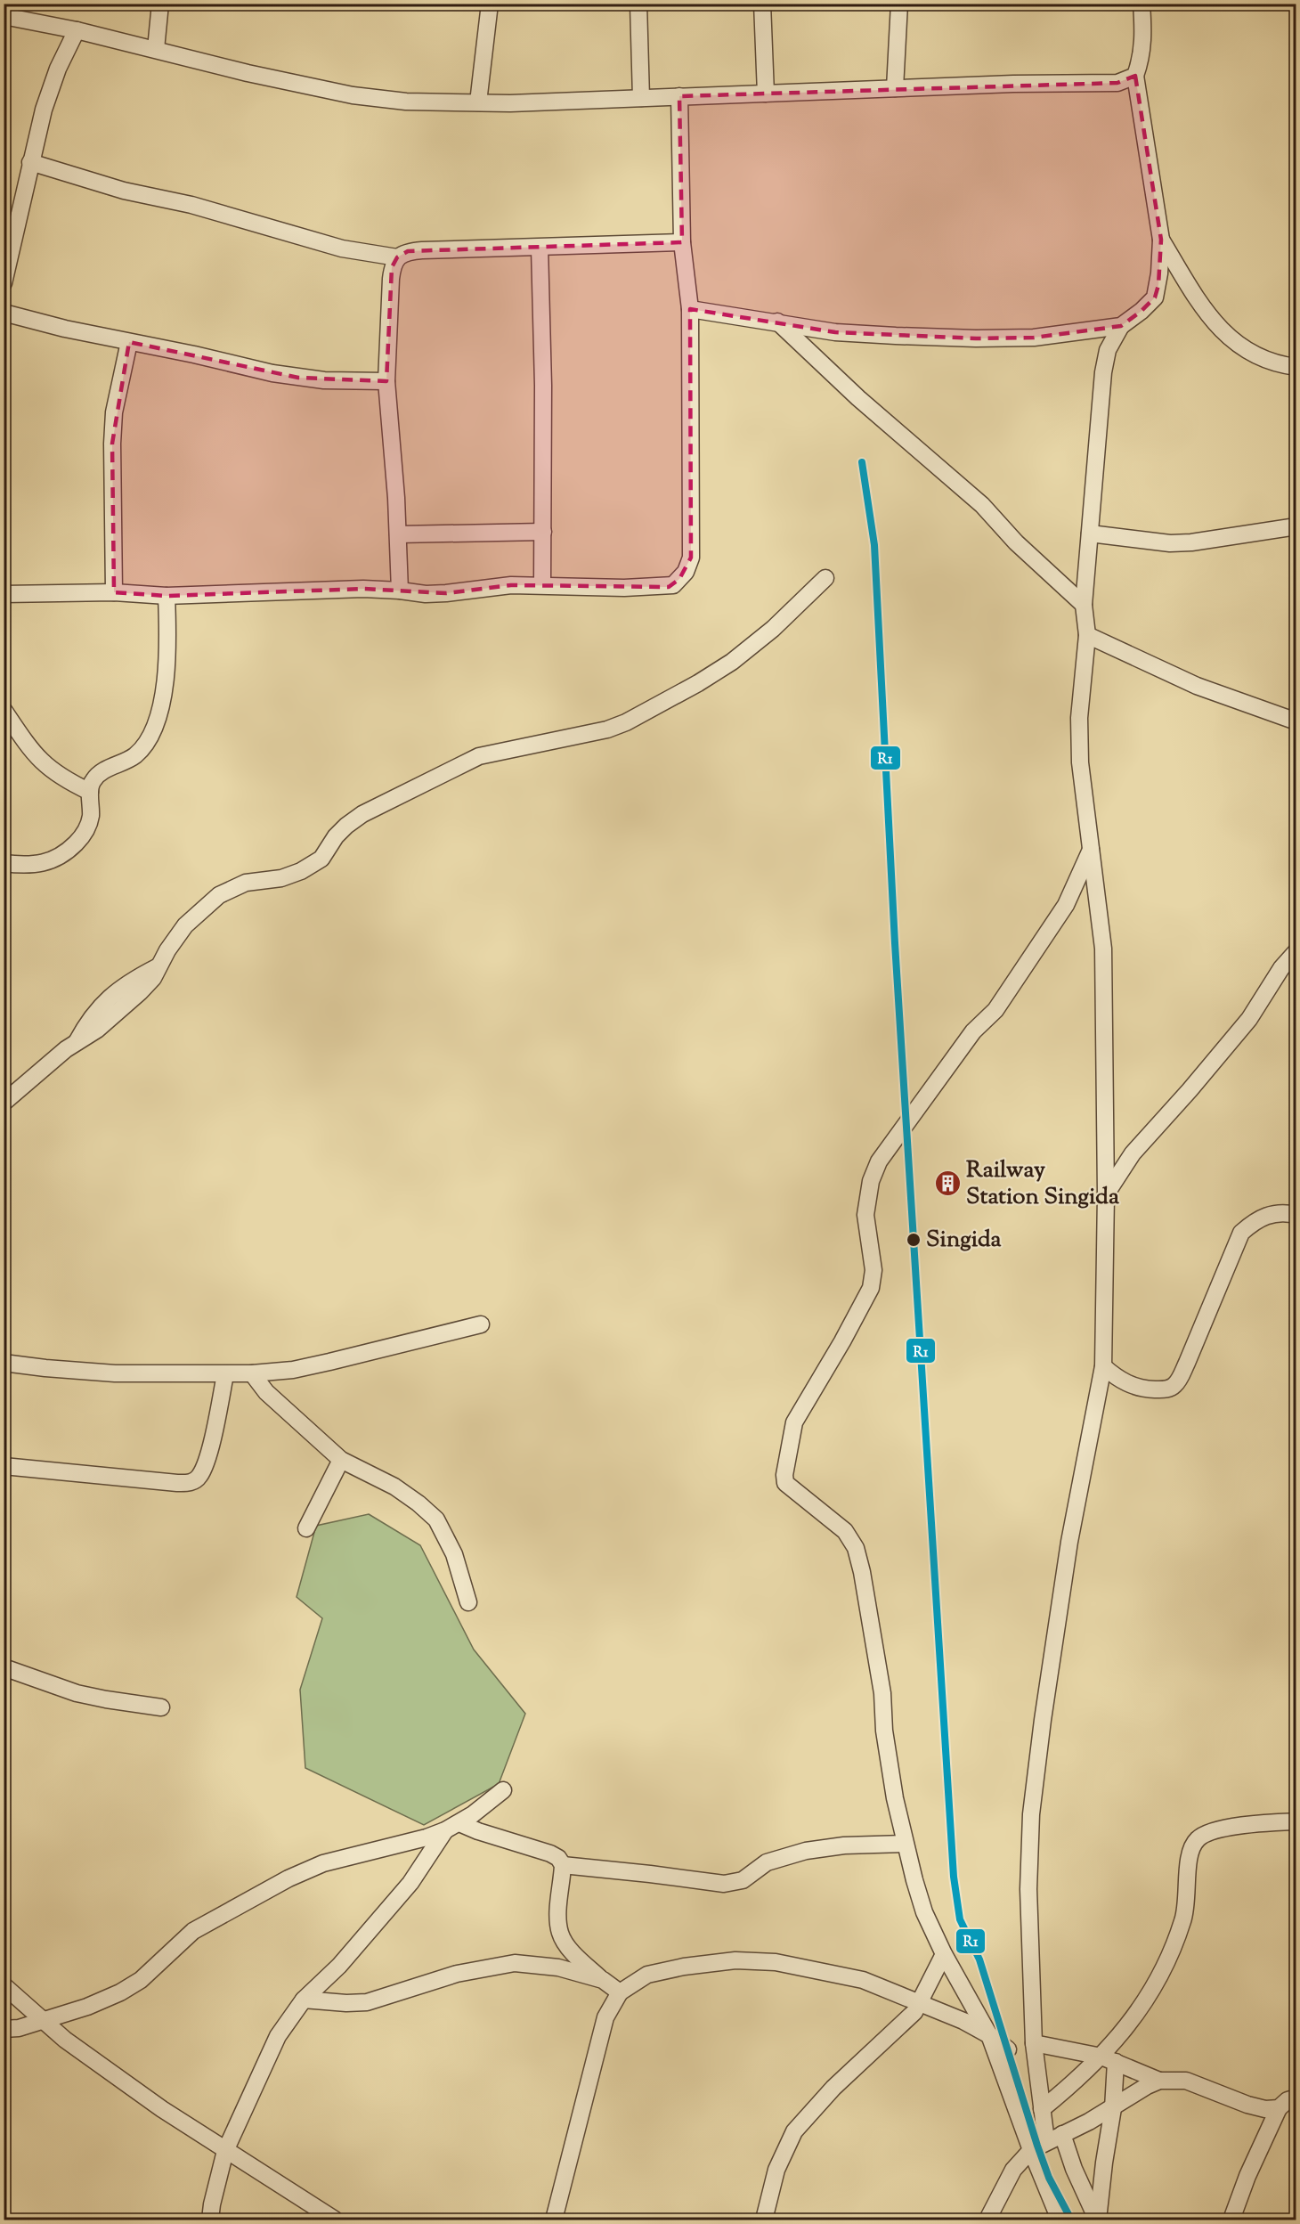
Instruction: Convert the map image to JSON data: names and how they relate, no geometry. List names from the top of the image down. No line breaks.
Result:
{"places":{"building":["Railway Station Singida"],"other":["Singida"]},"lines":["transit line R1"]}
